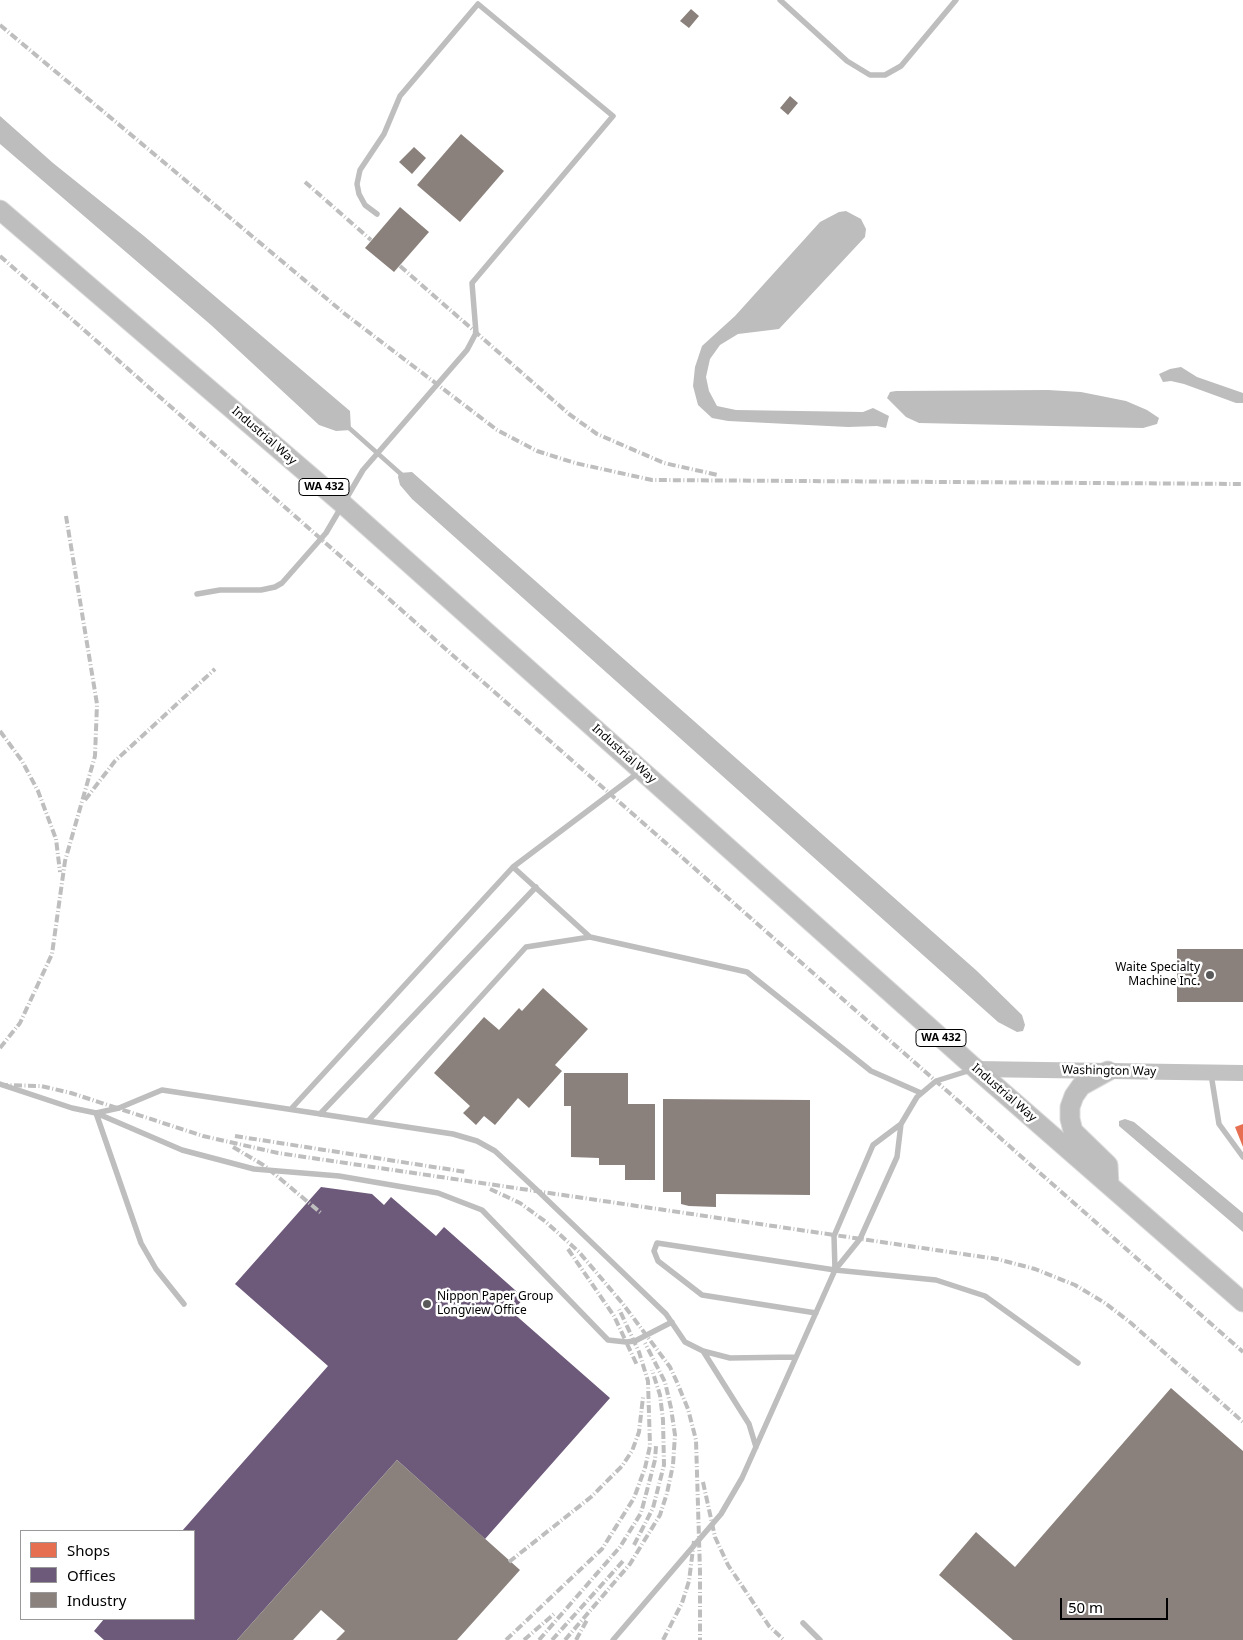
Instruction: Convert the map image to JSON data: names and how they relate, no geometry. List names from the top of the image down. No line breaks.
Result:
{"streets":{"main road":["Industrial Way","WA 432","Washington Way"]},"crossings":[["Industrial Way","Washington Way"]],"places":["Waite Specialty Machine Inc.","Nippon Paper Group Longview Office"],"legend":["Shops","Offices","Industry"],"scale_bar":"50 m"}
